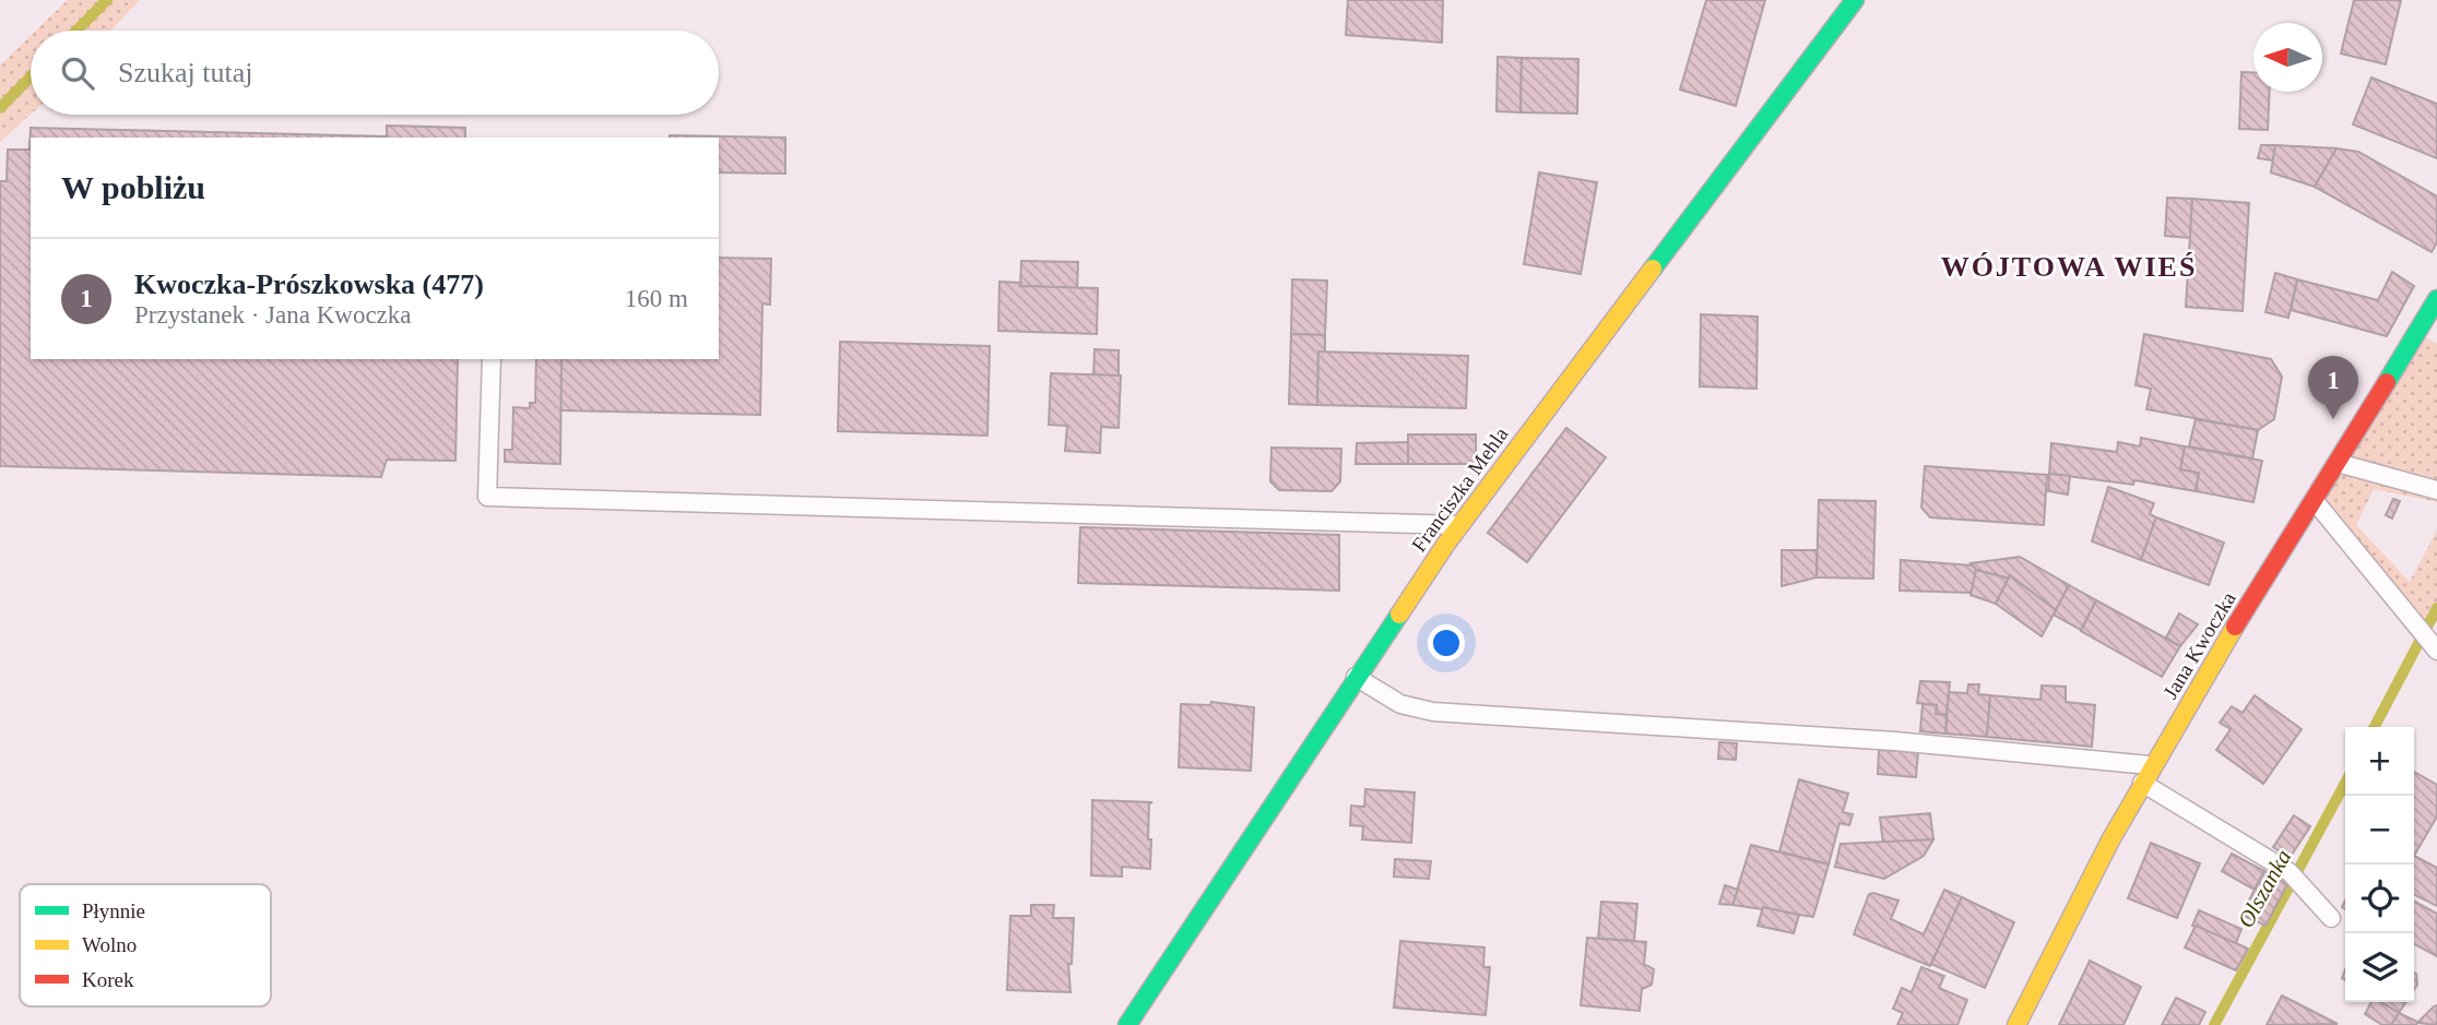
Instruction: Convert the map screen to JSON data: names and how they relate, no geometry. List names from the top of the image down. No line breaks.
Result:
{"streets":{"street":["Franciszka Mehla","Jana Kwoczka"]},"districts":["WÓJTOWA WIEŚ"],"water":["Olszanka"],"legend":["Płynnie","Wolno","Korek"],"north":"left","page":{"search":"Szukaj tutaj","heading":"W pobliżu","list":[{"mark":"1","name":"Kwoczka-Prószkowska (477)","note":"Przystanek · Jana Kwoczka","value":"160 m"}],"pins":"1","map_buttons":["+","−"]}}
